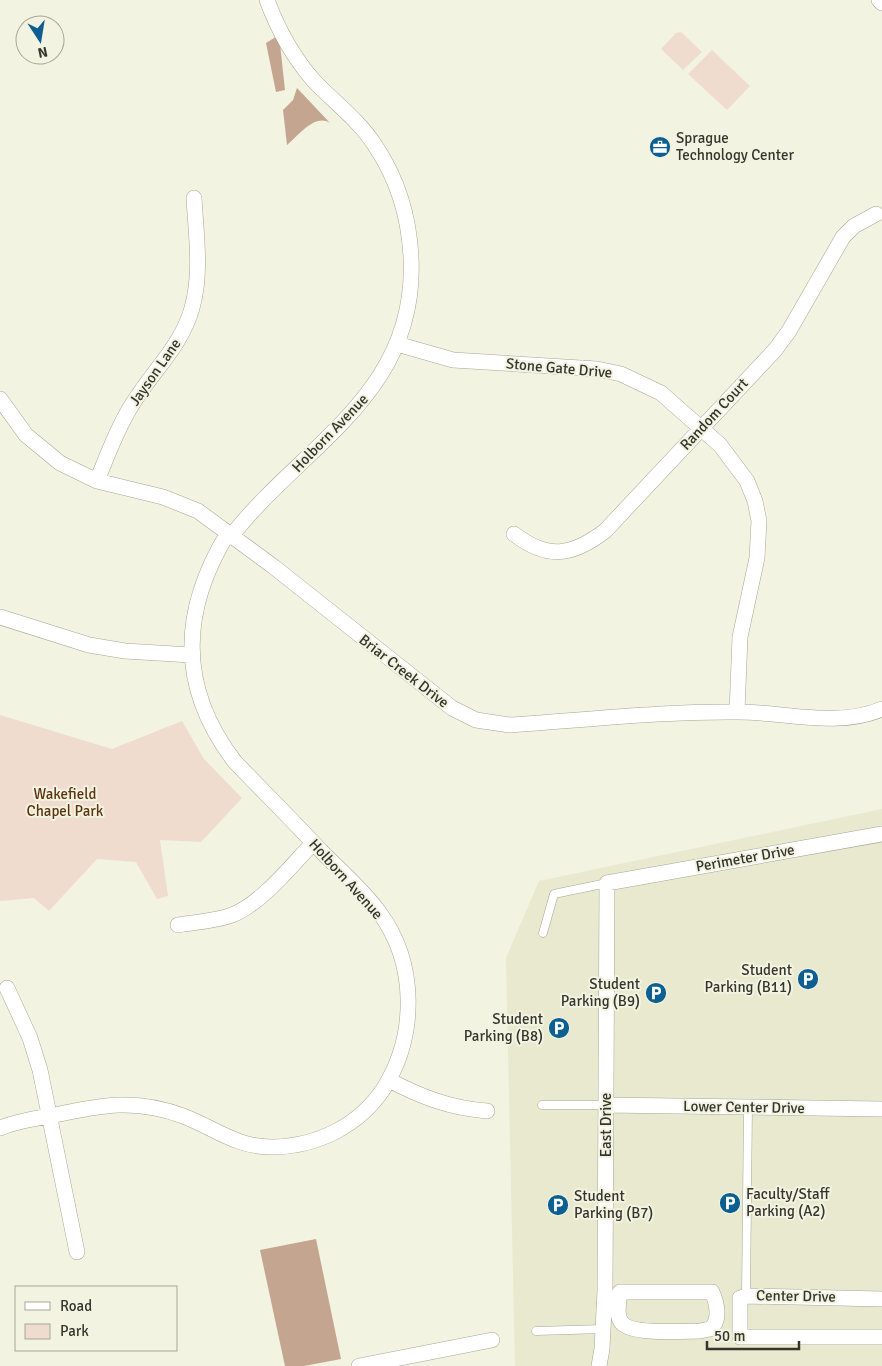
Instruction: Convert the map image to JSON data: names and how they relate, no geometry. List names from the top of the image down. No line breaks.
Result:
{"streets":{"street":["Stone Gate Drive","Jayson Lane","Random Court","Holborn Avenue","Briar Creek Drive","Perimeter Drive","Lower Center Drive","East Drive","Center Drive"]},"crossings":[["Stone Gate Drive","Random Court"],["Stone Gate Drive","Holborn Avenue"],["Stone Gate Drive","Briar Creek Drive"],["Jayson Lane","Briar Creek Drive"],["Holborn Avenue","Briar Creek Drive"],["Perimeter Drive","East Drive"],["Lower Center Drive","East Drive"]],"parks":["Wakefield Chapel Park"],"places":{"office":["Sprague Technology Center"],"parking":["Student Parking (B11)","Student Parking (B9)","Student Parking (B8)","Faculty/Staff Parking (A2)","Student Parking (B7)"]},"legend":["Road","Park"],"scale_bar":"50 m","north":"bottom"}
